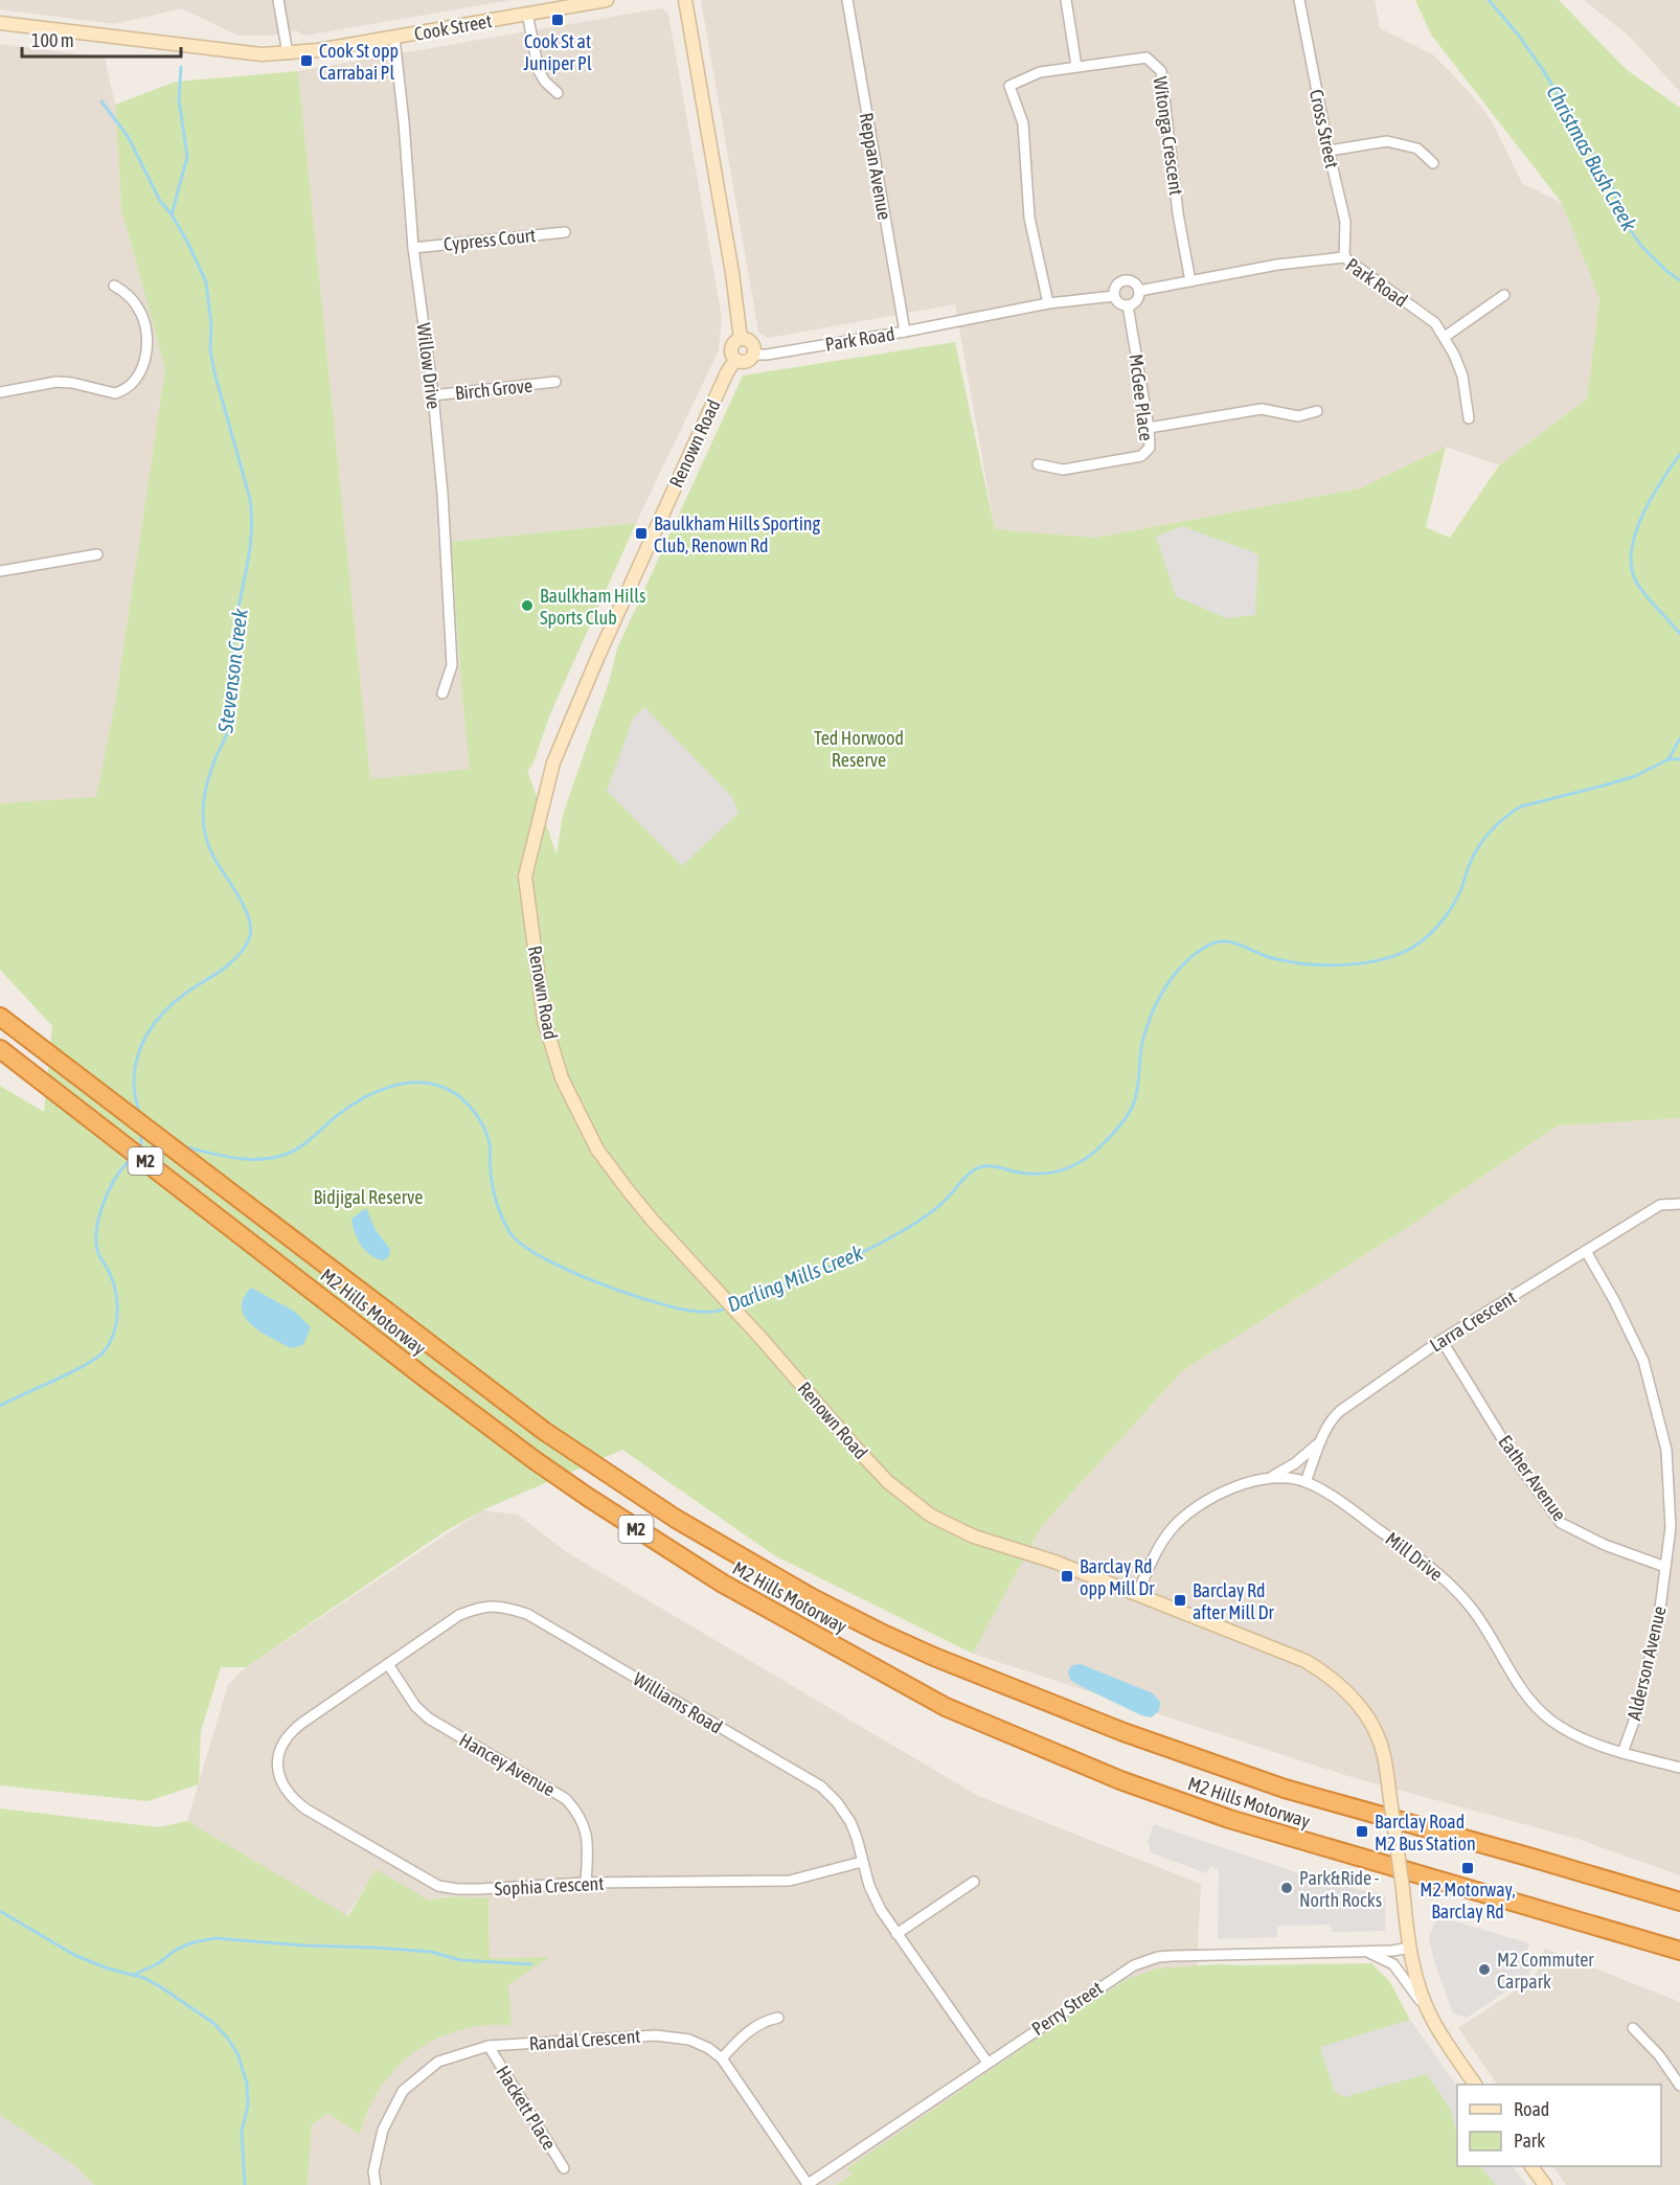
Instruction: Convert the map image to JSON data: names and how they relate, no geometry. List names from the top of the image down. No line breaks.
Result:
{"streets":{"highway":["M2","M2 Hills Motorway"],"main road":["Cook Street","Renown Road"],"street":["Cross Street","Witonga Crescent","Reppan Avenue","Cypress Court","Park Road","Willow Drive","Birch Grove","McGee Place","Larra Crescent","Eather Avenue","Mill Drive","Alderson Avenue","Williams Road","Hancey Avenue","Sophia Crescent","Perry Street","Randal Crescent","Hackett Place"]},"crossings":[["Cook Street","Willow Drive"],["Cross Street","Park Road"],["Witonga Crescent","Park Road"],["Reppan Avenue","Park Road"],["Cypress Court","Willow Drive"],["Park Road","McGee Place"],["Park Road","Renown Road"],["Willow Drive","Birch Grove"],["Renown Road","Mill Drive"],["Renown Road","Perry Street"],["Larra Crescent","Eather Avenue"],["Larra Crescent","Mill Drive"],["Larra Crescent","Alderson Avenue"],["Eather Avenue","Alderson Avenue"],["Mill Drive","Alderson Avenue"],["Williams Road","Hancey Avenue"],["Williams Road","Sophia Crescent"],["Williams Road","Perry Street"],["Hancey Avenue","Sophia Crescent"],["Perry Street","Randal Crescent"],["Randal Crescent","Hackett Place"]],"water":["Christmas Bush Creek","Stevenson Creek","Darling Mills Creek"],"parks":["Ted Horwood Reserve","Bidjigal Reserve"],"places":{"transit":["Cook St at Juniper Pl","Cook St opp Carrabai Pl","Baulkham Hills Sporting Club, Renown Rd","Barclay Rd opp Mill Dr","Barclay Rd after Mill Dr","Barclay Road M2 Bus Station","M2 Motorway, Barclay Rd"],"other":["Baulkham Hills Sports Club","Park&Ride - North Rocks","M2 Commuter Carpark"]},"legend":["Road","Park"],"scale_bar":"100 m"}
